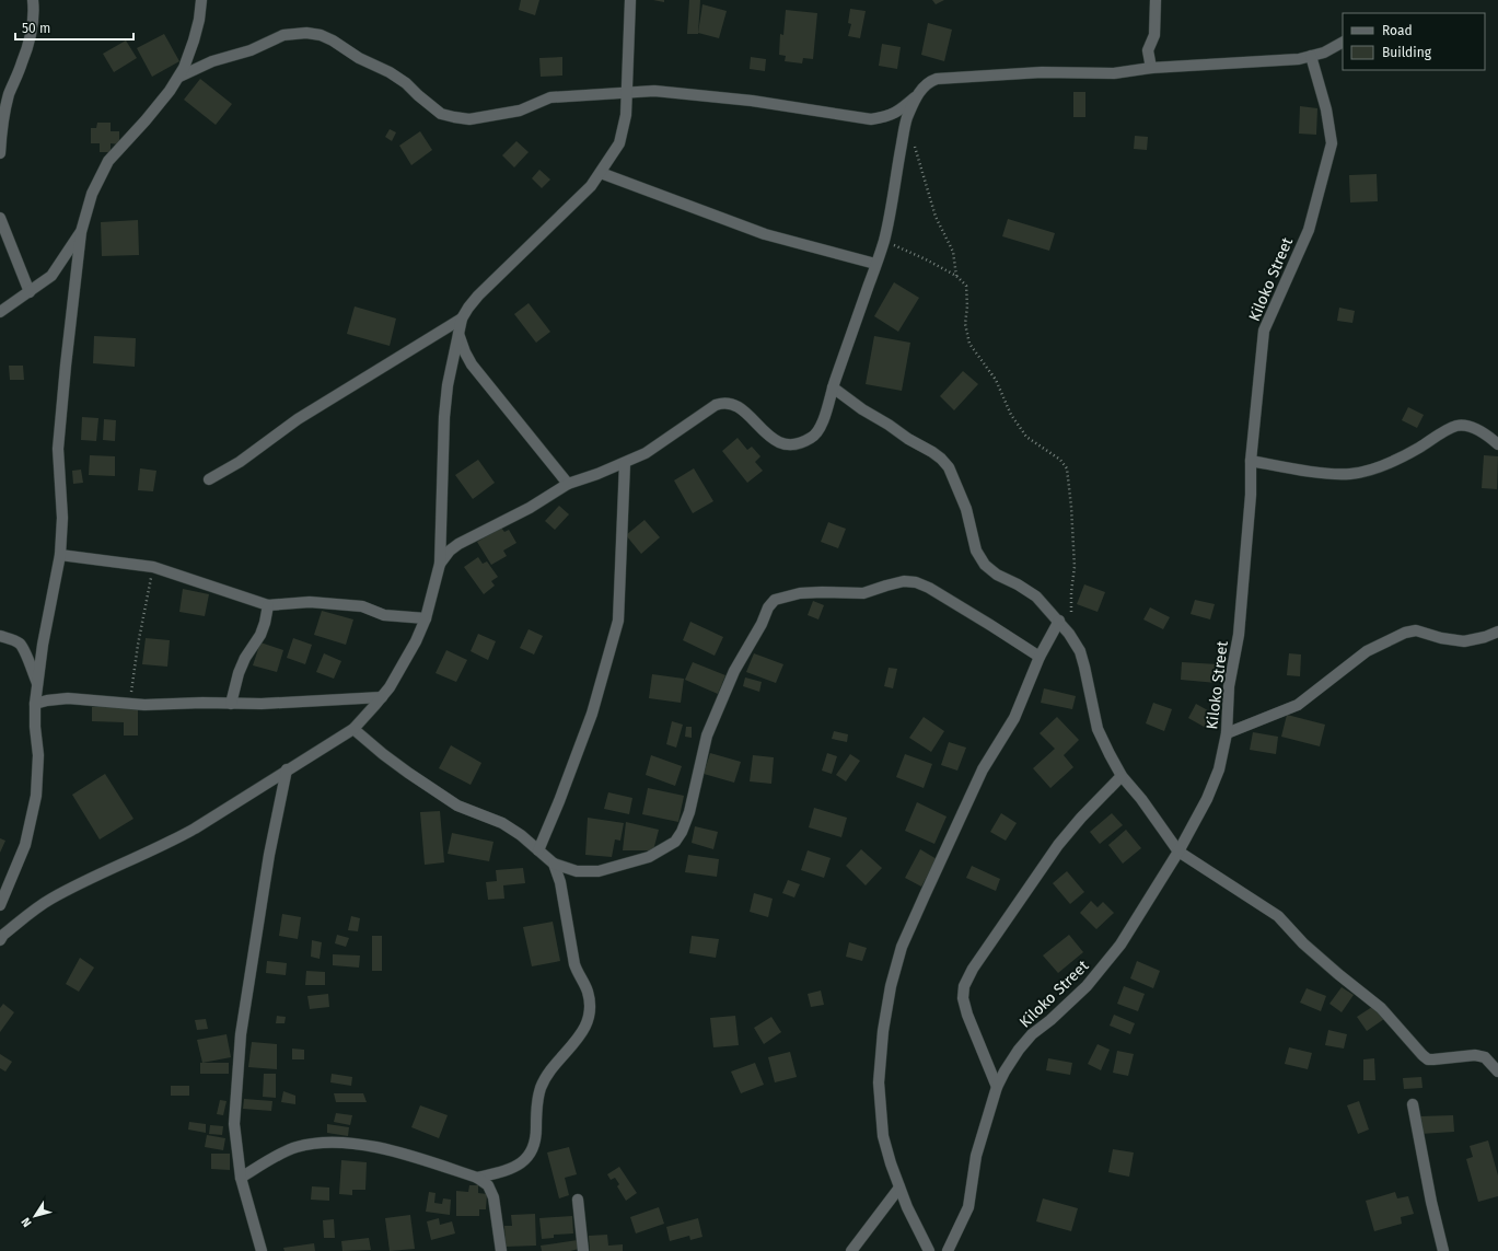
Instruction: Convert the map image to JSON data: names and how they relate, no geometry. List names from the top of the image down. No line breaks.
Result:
{"streets":{"street":["Kiloko Street"]},"legend":["Road","Building"],"scale_bar":"50 m","north":"bottom left"}
